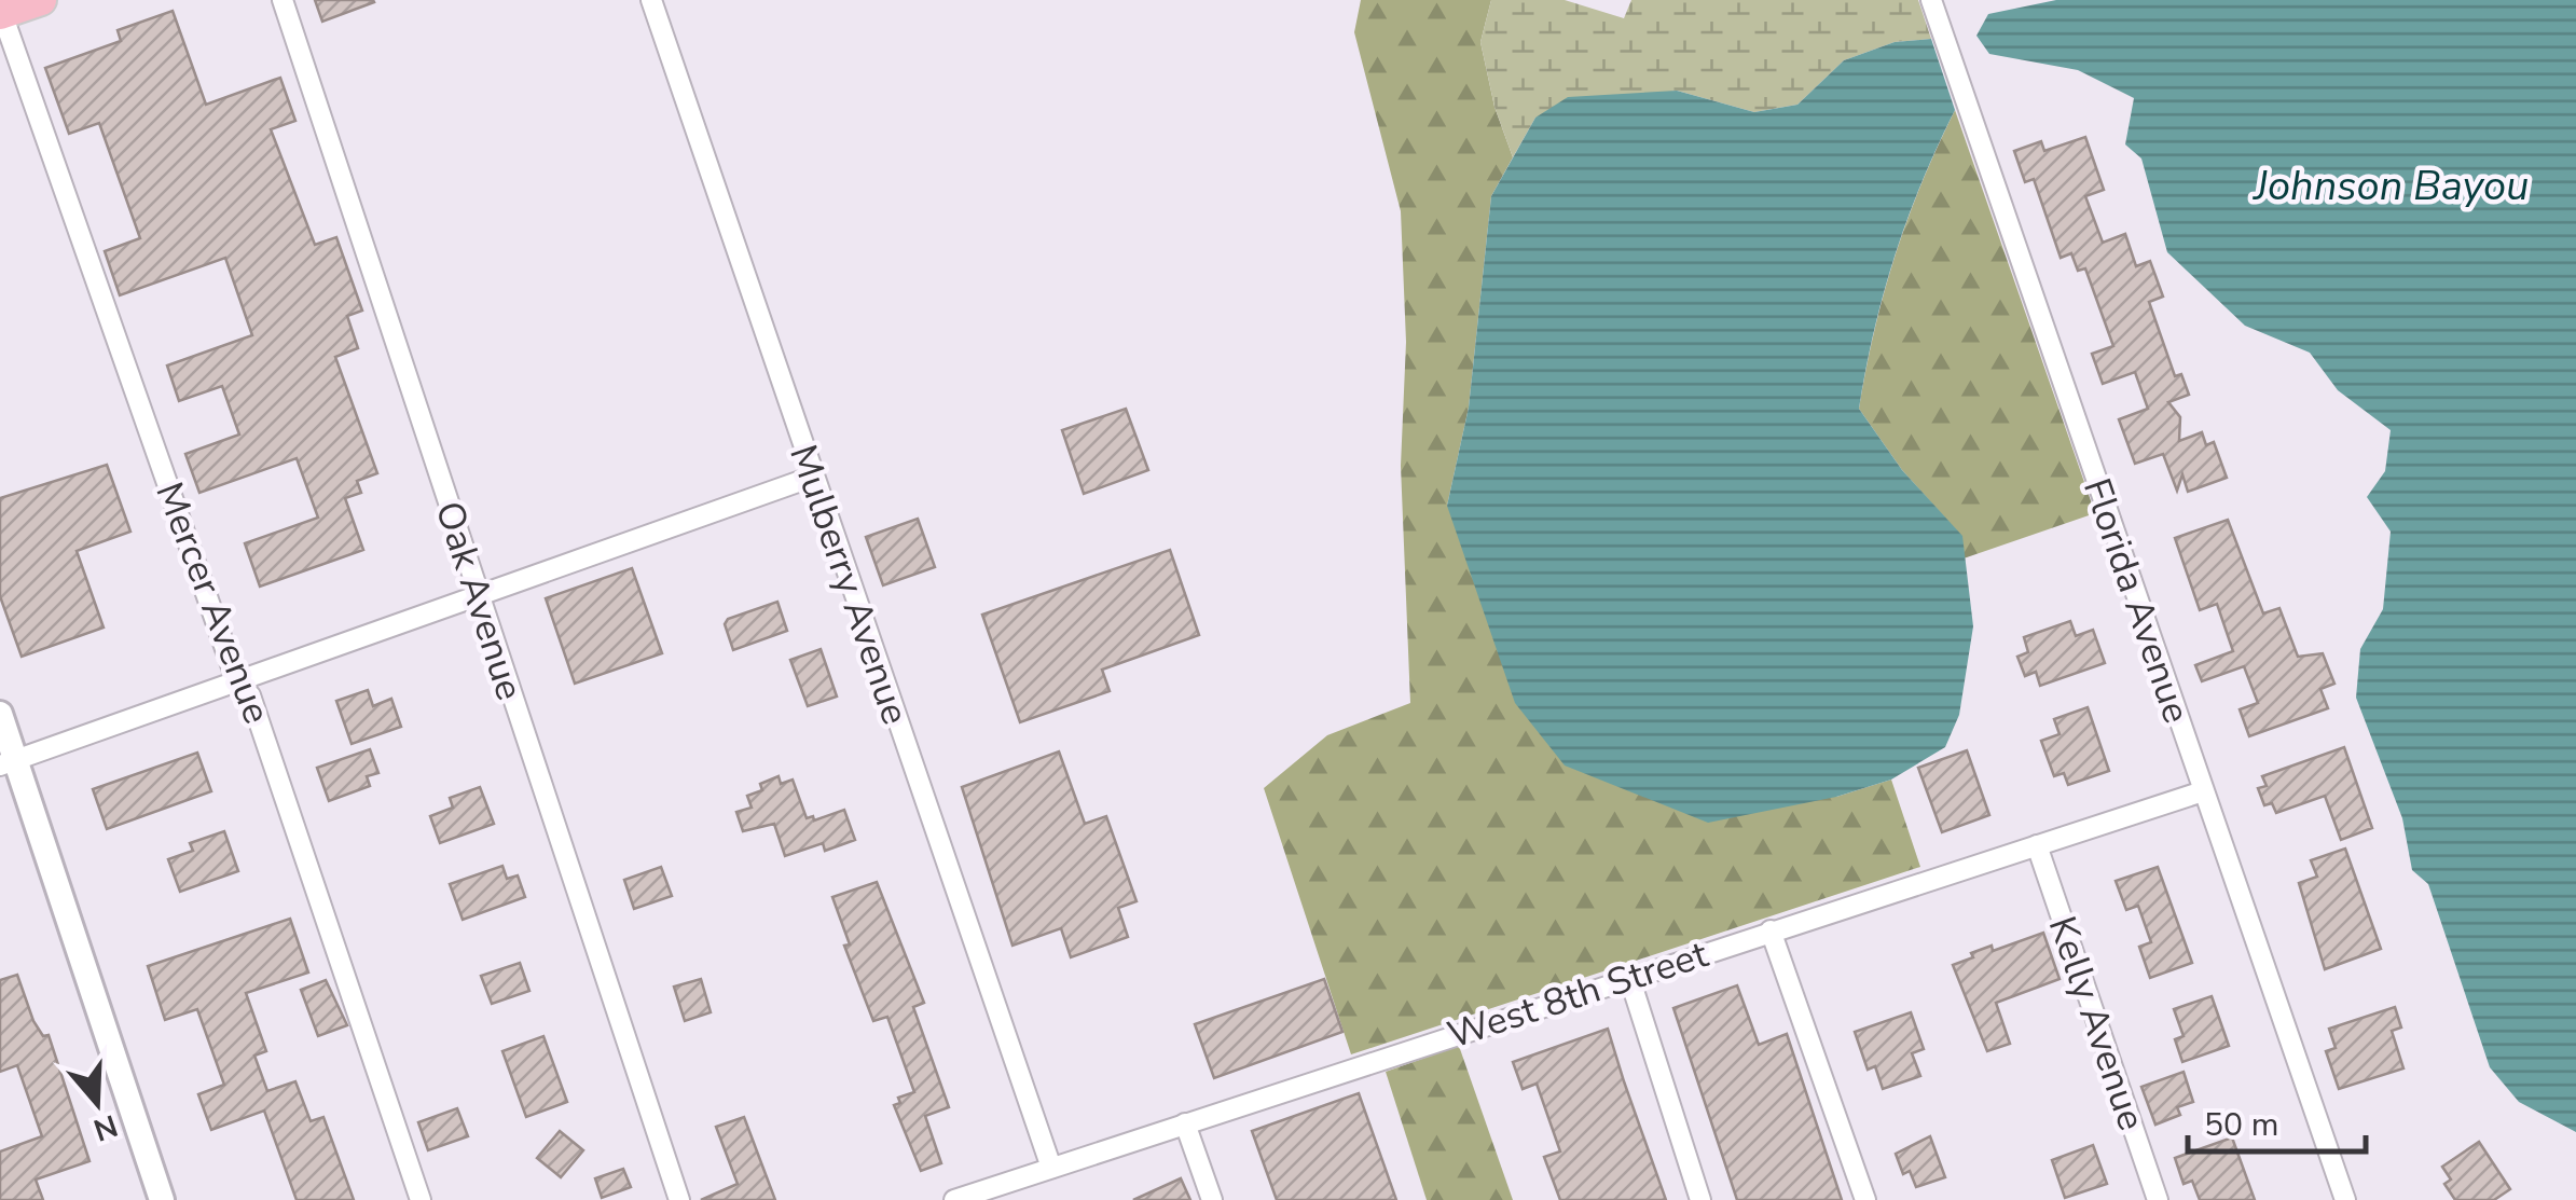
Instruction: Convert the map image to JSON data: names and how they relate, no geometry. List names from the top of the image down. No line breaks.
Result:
{"streets":{"street":["Mulberry Avenue","Oak Avenue","Florida Avenue","Mercer Avenue","West 8th Street","Kelly Avenue"]},"crossings":[["Mulberry Avenue","West 8th Street"],["Florida Avenue","West 8th Street"],["West 8th Street","Kelly Avenue"]],"water":["Johnson Bayou"],"scale_bar":"50 m","north":"bottom"}
